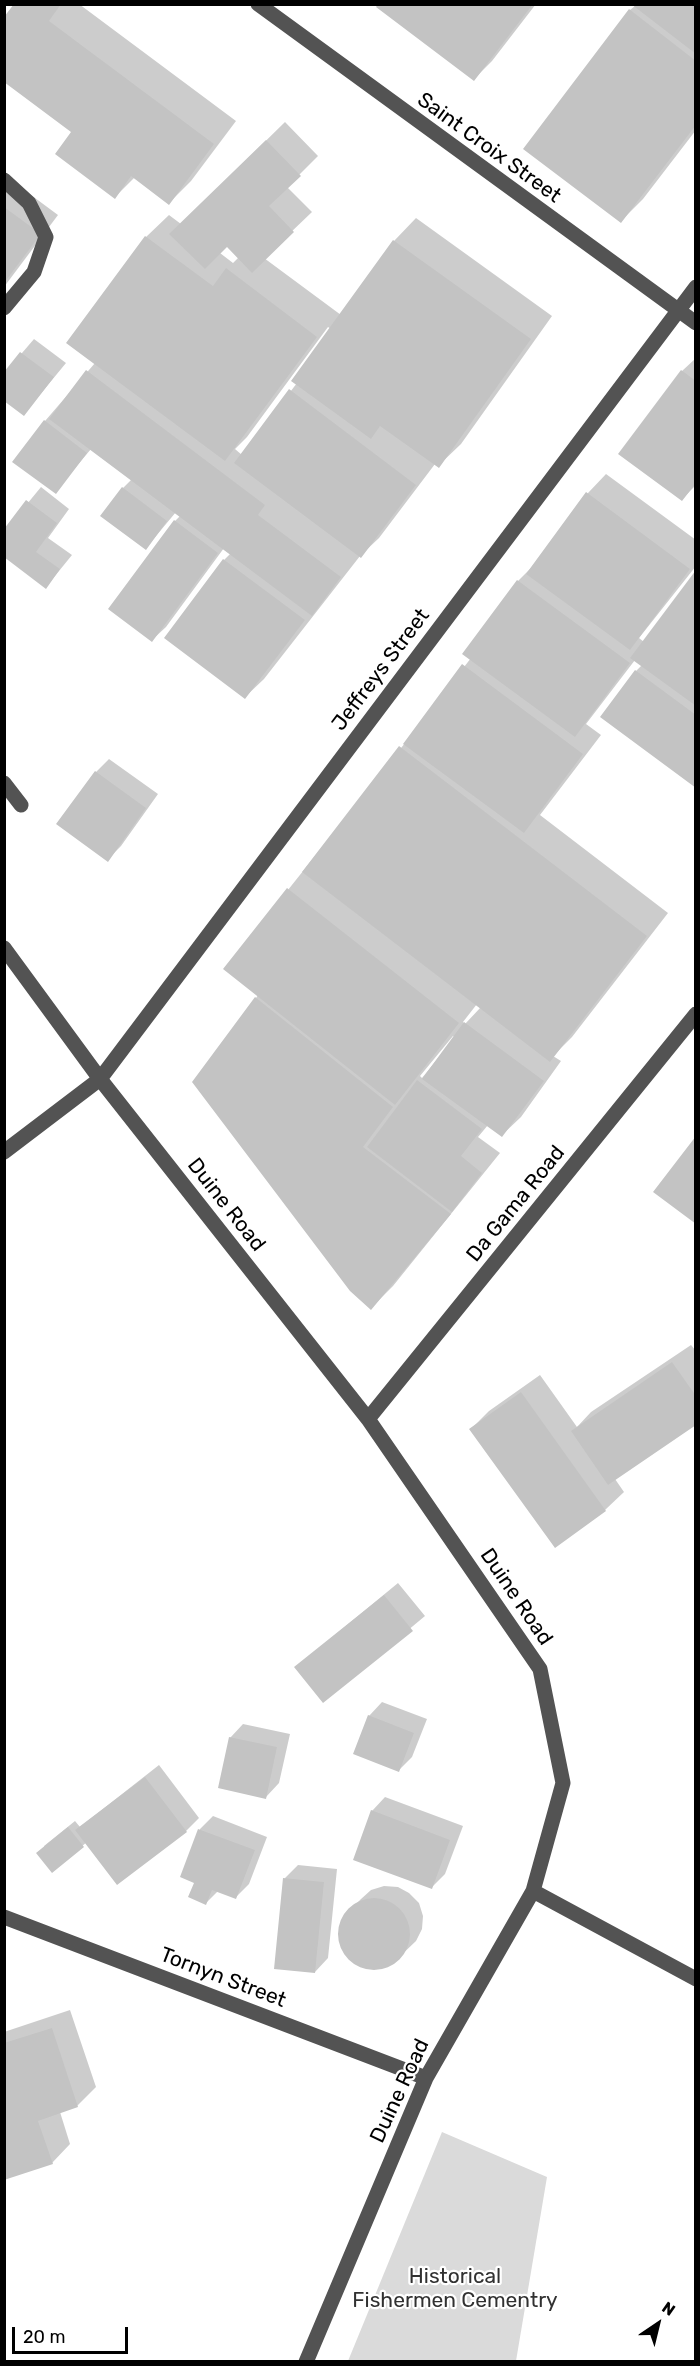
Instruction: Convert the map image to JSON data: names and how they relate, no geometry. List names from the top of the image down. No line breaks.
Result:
{"streets":{"street":["Saint Croix Street","Jeffreys Street","Da Gama Road","Duine Road","Tornyn Street"]},"crossings":[["Saint Croix Street","Jeffreys Street"],["Jeffreys Street","Duine Road"],["Da Gama Road","Duine Road"],["Duine Road","Tornyn Street"]],"parks":["Historical Fishermen Cementry"],"scale_bar":"20 m","north":"top right"}
